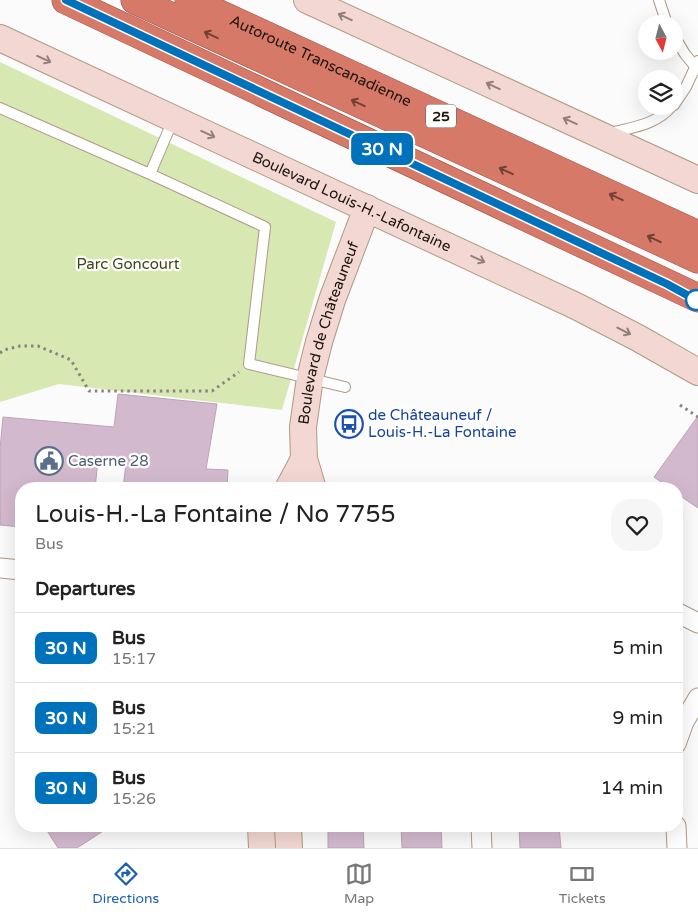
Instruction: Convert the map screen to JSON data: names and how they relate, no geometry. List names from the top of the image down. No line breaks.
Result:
{"streets":{"highway":["Autoroute Transcanadienne","25"],"main road":["Boulevard Louis-H.-Lafontaine","Boulevard de Châteauneuf"]},"crossings":[["Boulevard Louis-H.-Lafontaine","Boulevard de Châteauneuf"]],"parks":["Parc Goncourt"],"places":{"bus stop":["de Châteauneuf / Louis-H.-La Fontaine"],"public building":["Caserne 28"]},"north":"bottom","page":{"on_map":"30 N","heading":[["Louis-H.-La Fontaine / No 7755","Bus"],"Departures"],"list":[{"mark":"30 N","name":"Bus","note":"15:17","value":"5 min"},{"mark":"30 N","name":"Bus","note":"15:21","value":"9 min"},{"mark":"30 N","name":"Bus","note":"15:26","value":"14 min"}],"tabs":["Directions","Map","Tickets"]}}
